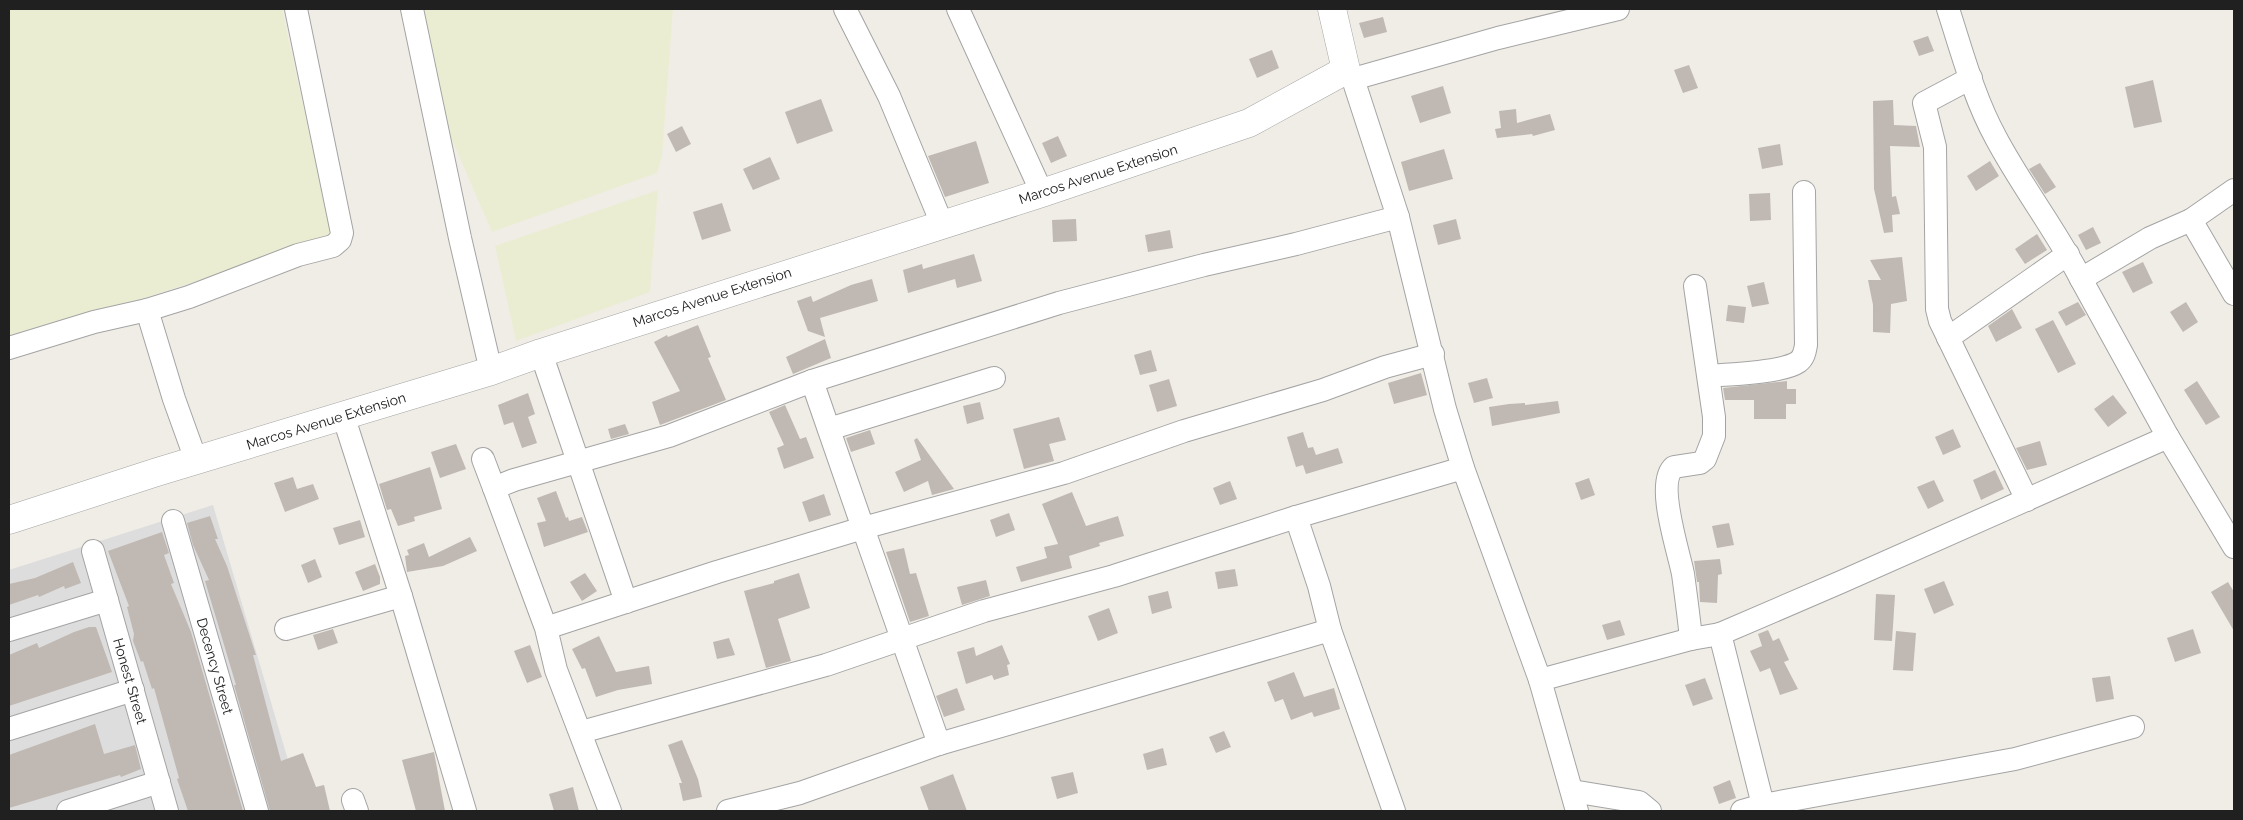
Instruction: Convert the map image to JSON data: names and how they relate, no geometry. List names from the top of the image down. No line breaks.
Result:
{"streets":{"street":["Marcos Avenue Extension","Decency Street","Honest Street"]}}
